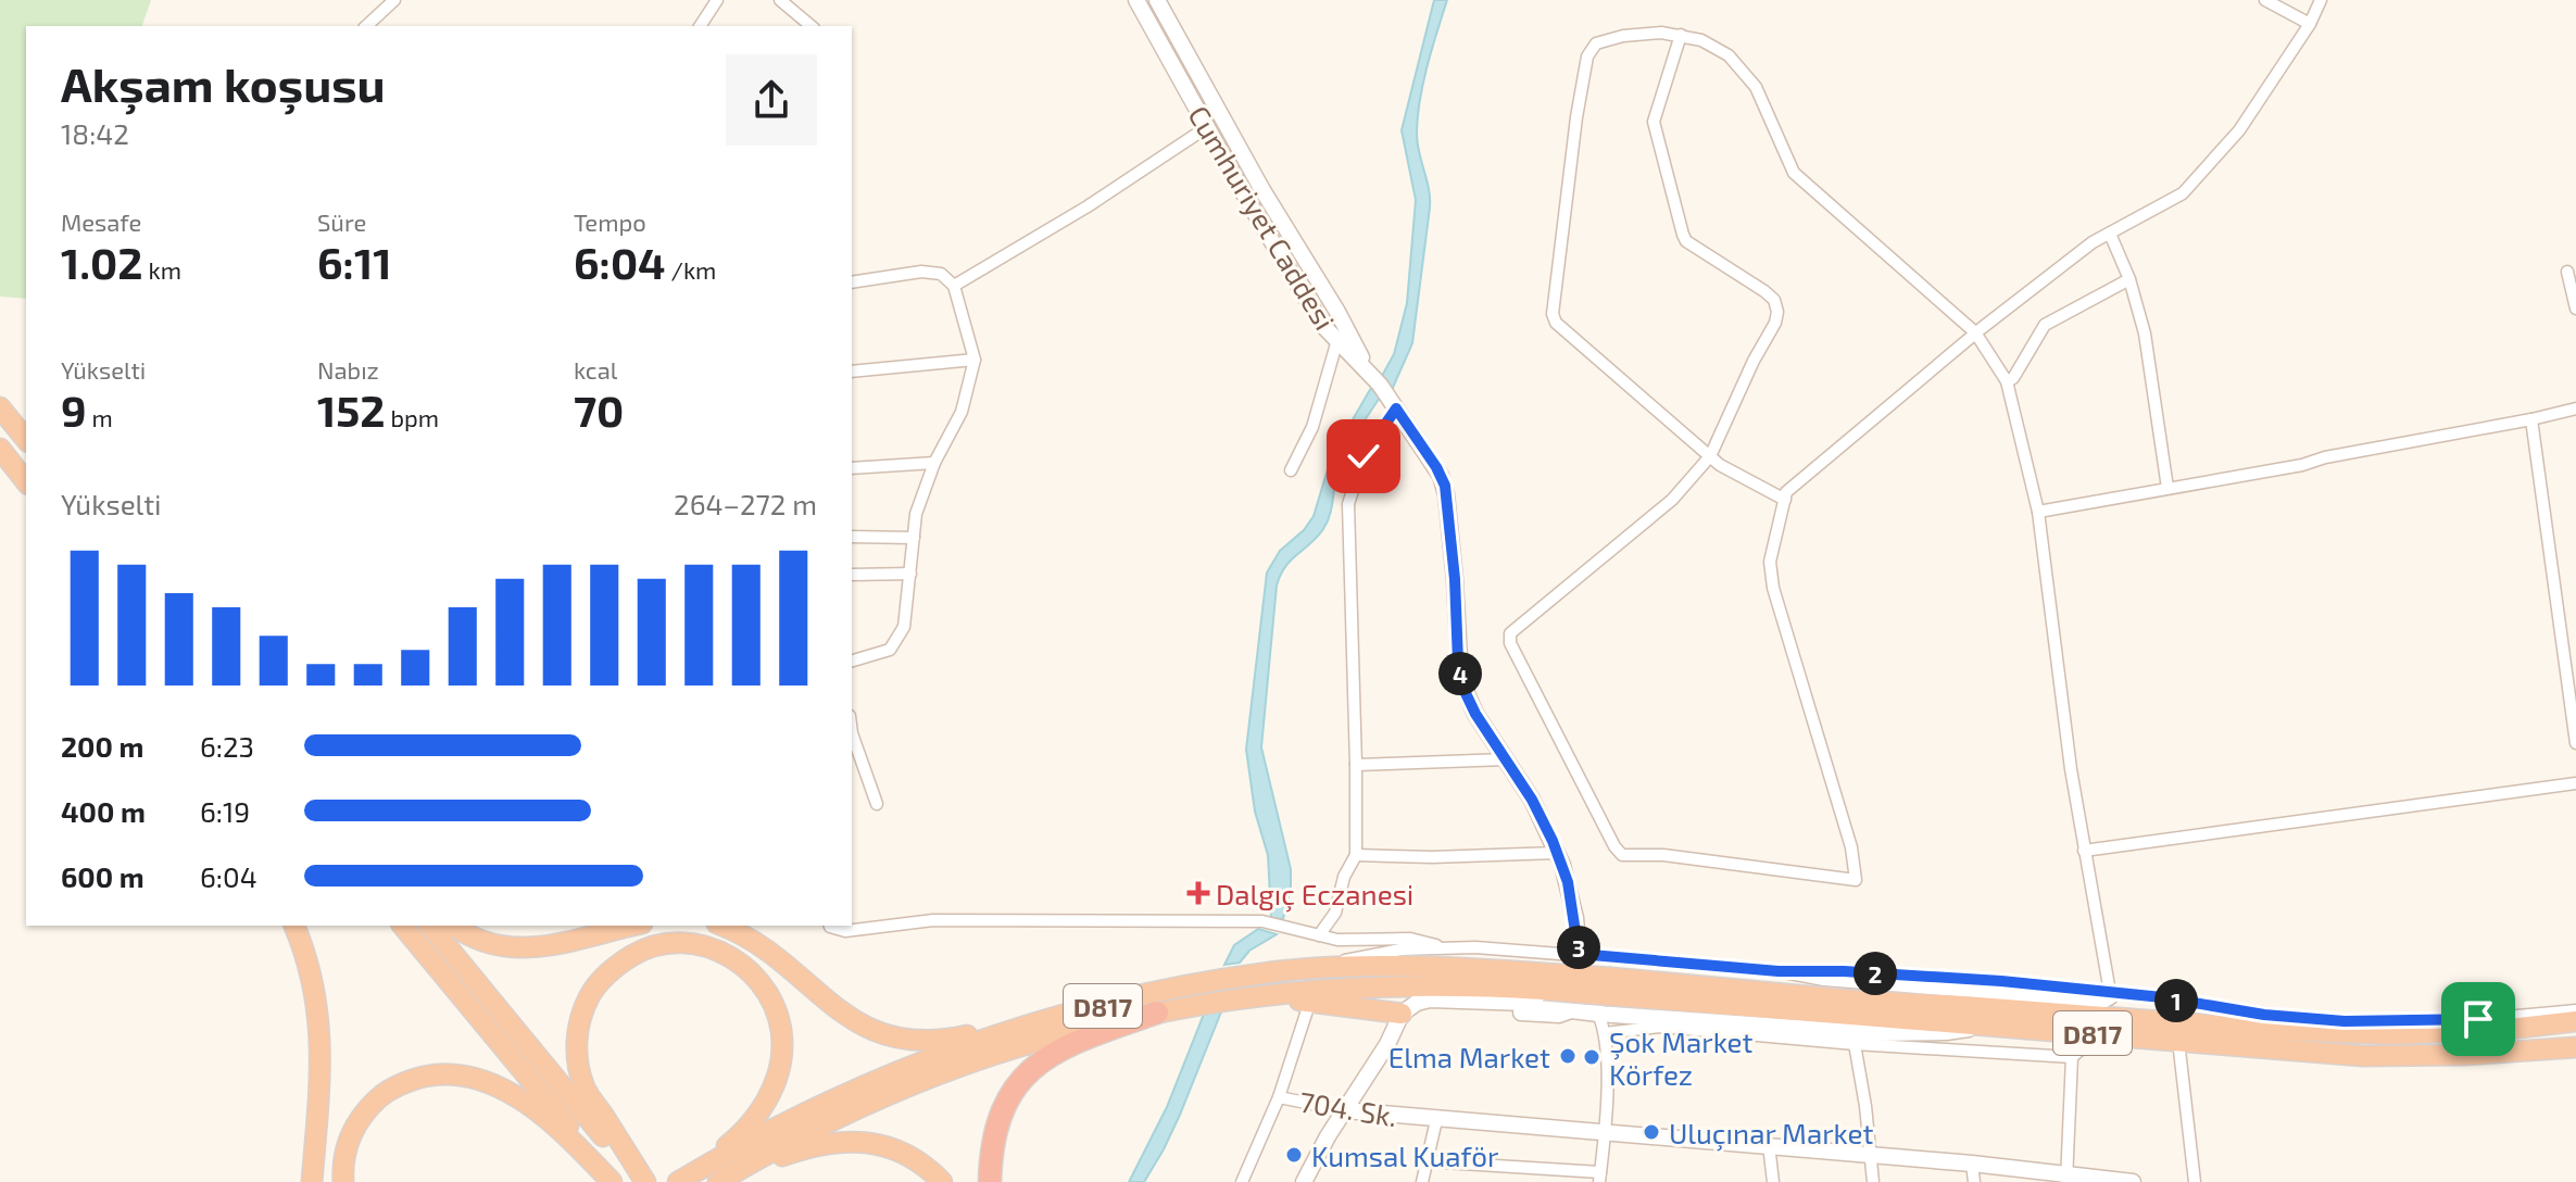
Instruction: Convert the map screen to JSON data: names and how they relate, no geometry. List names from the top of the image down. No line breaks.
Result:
{"streets":{"highway":["D817"],"street":["Cumhuriyet Caddesi","704. Sk."]},"places":{"health":["Dalgıç Eczanesi"],"other":["Elma Market","Şok Market Körfez","Uluçınar Market","Kumsal Kuaför"]},"page":{"heading":["Akşam koşusu","18:42"],"stats":[["Mesafe","1.02 km"],["Süre","6:11"],["Tempo","6:04 /km"],["Yükselti","9 m"],["Nabız","152 bpm"],["kcal","70"]],"chart":["Yükselti","264–272 m"],"pins":["4","3","2","1"],"list":[{"name":"200 m","note":"6:23"},{"name":"400 m","note":"6:19"},{"name":"600 m","note":"6:04"}]}}
